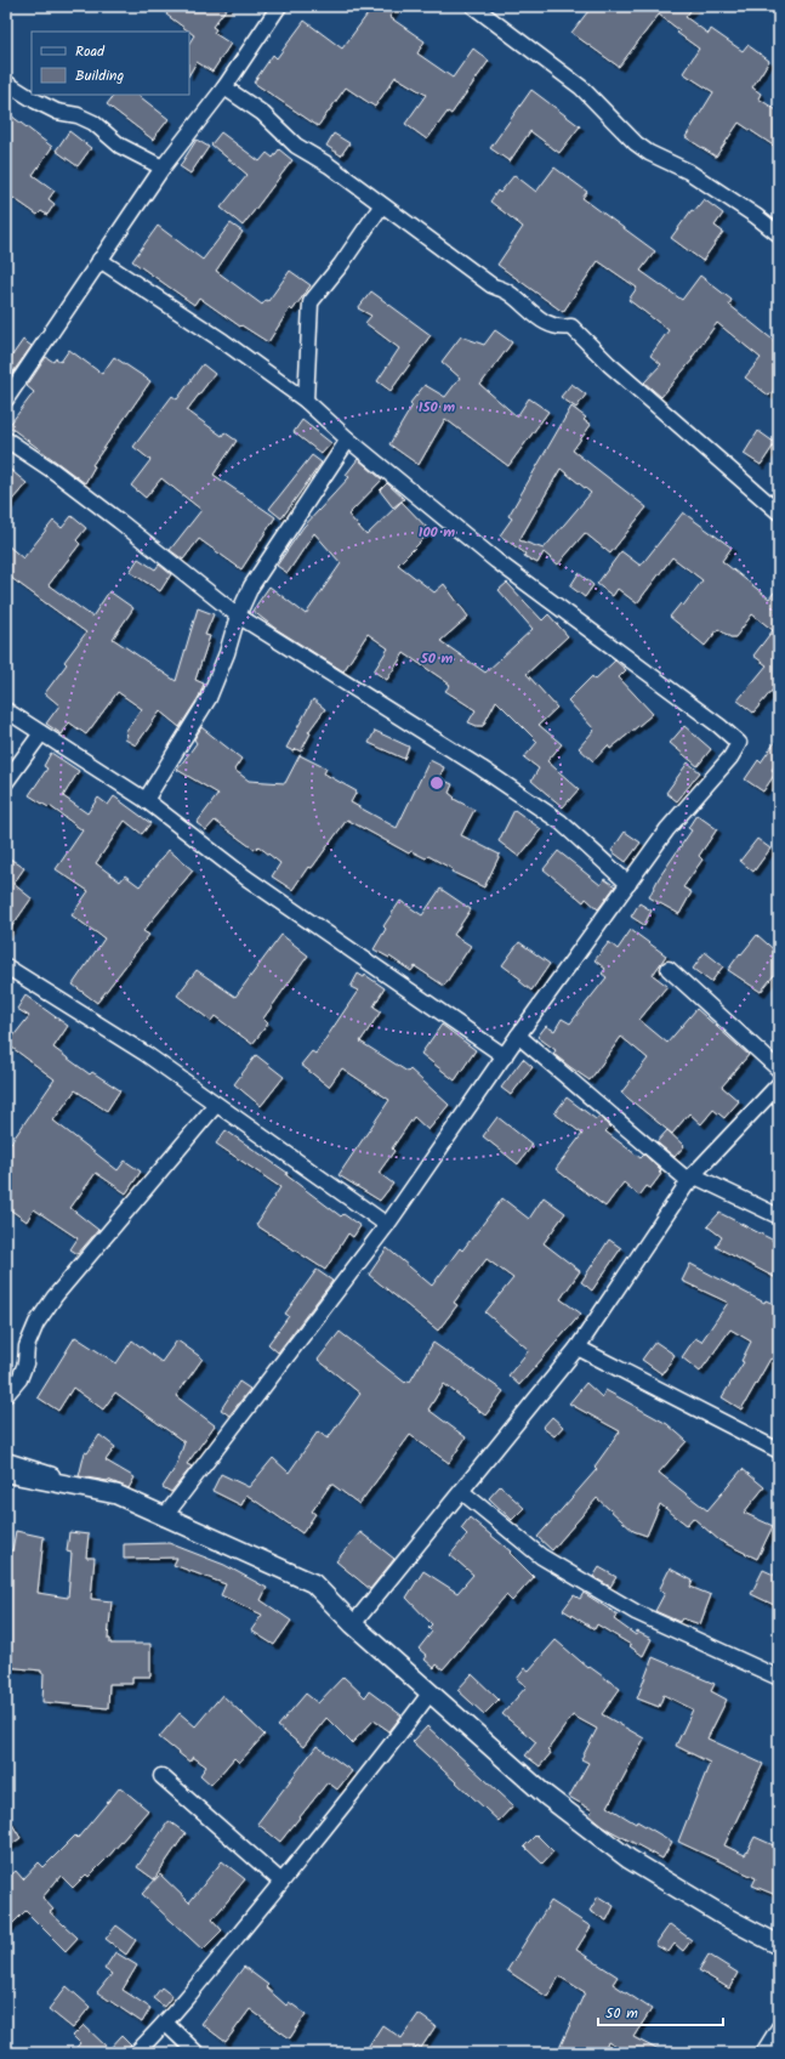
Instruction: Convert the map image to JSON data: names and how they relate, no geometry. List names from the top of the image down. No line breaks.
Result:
{"legend":["Road","Building"],"scale_bar":"50 m","rings":["150 m","100 m","50 m"]}
